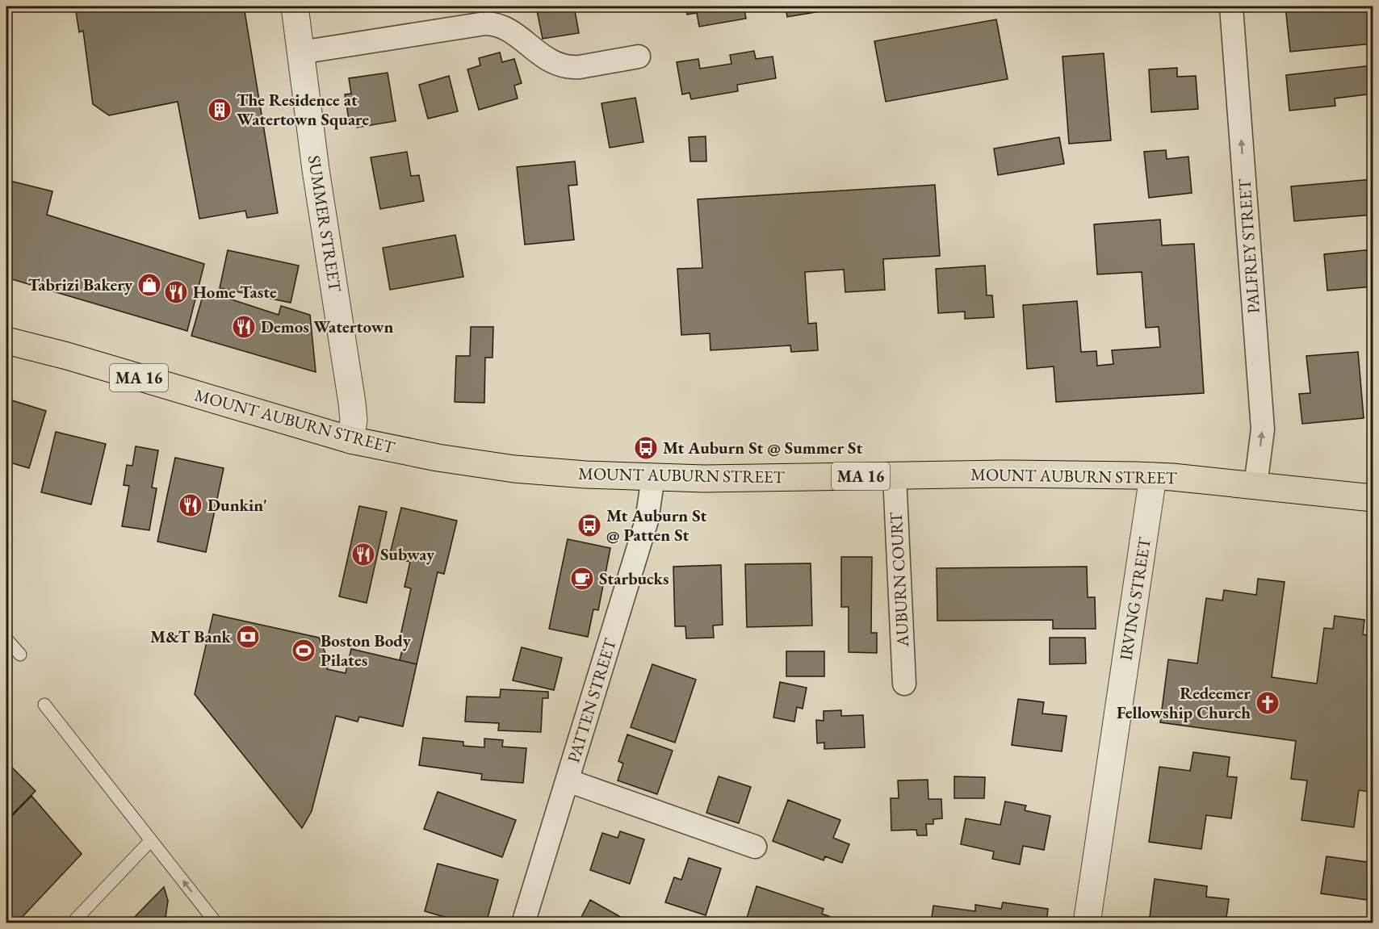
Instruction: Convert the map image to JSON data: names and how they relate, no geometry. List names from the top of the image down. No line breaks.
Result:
{"streets":{"main road":["MA 16","MOUNT AUBURN STREET"],"street":["SUMMER STREET","PALFREY STREET","AUBURN COURT","IRVING STREET","PATTEN STREET"]},"crossings":[["SUMMER STREET","MOUNT AUBURN STREET"],["PALFREY STREET","MOUNT AUBURN STREET"],["MOUNT AUBURN STREET","AUBURN COURT"],["MOUNT AUBURN STREET","IRVING STREET"],["MOUNT AUBURN STREET","PATTEN STREET"]],"one_way":["PALFREY STREET"],"places":{"building":["The Residence at Watertown Square"],"shop":["Tabrizi Bakery"],"restaurant":["Home Taste","Demos Watertown","Dunkin'","Subway"],"bus stop":["Mt Auburn St @ Summer St","Mt Auburn St @ Patten St"],"cafe":["Starbucks"],"bank":["M&T Bank"],"sports":["Boston Body Pilates"],"church":["Redeemer Fellowship Church"]}}
